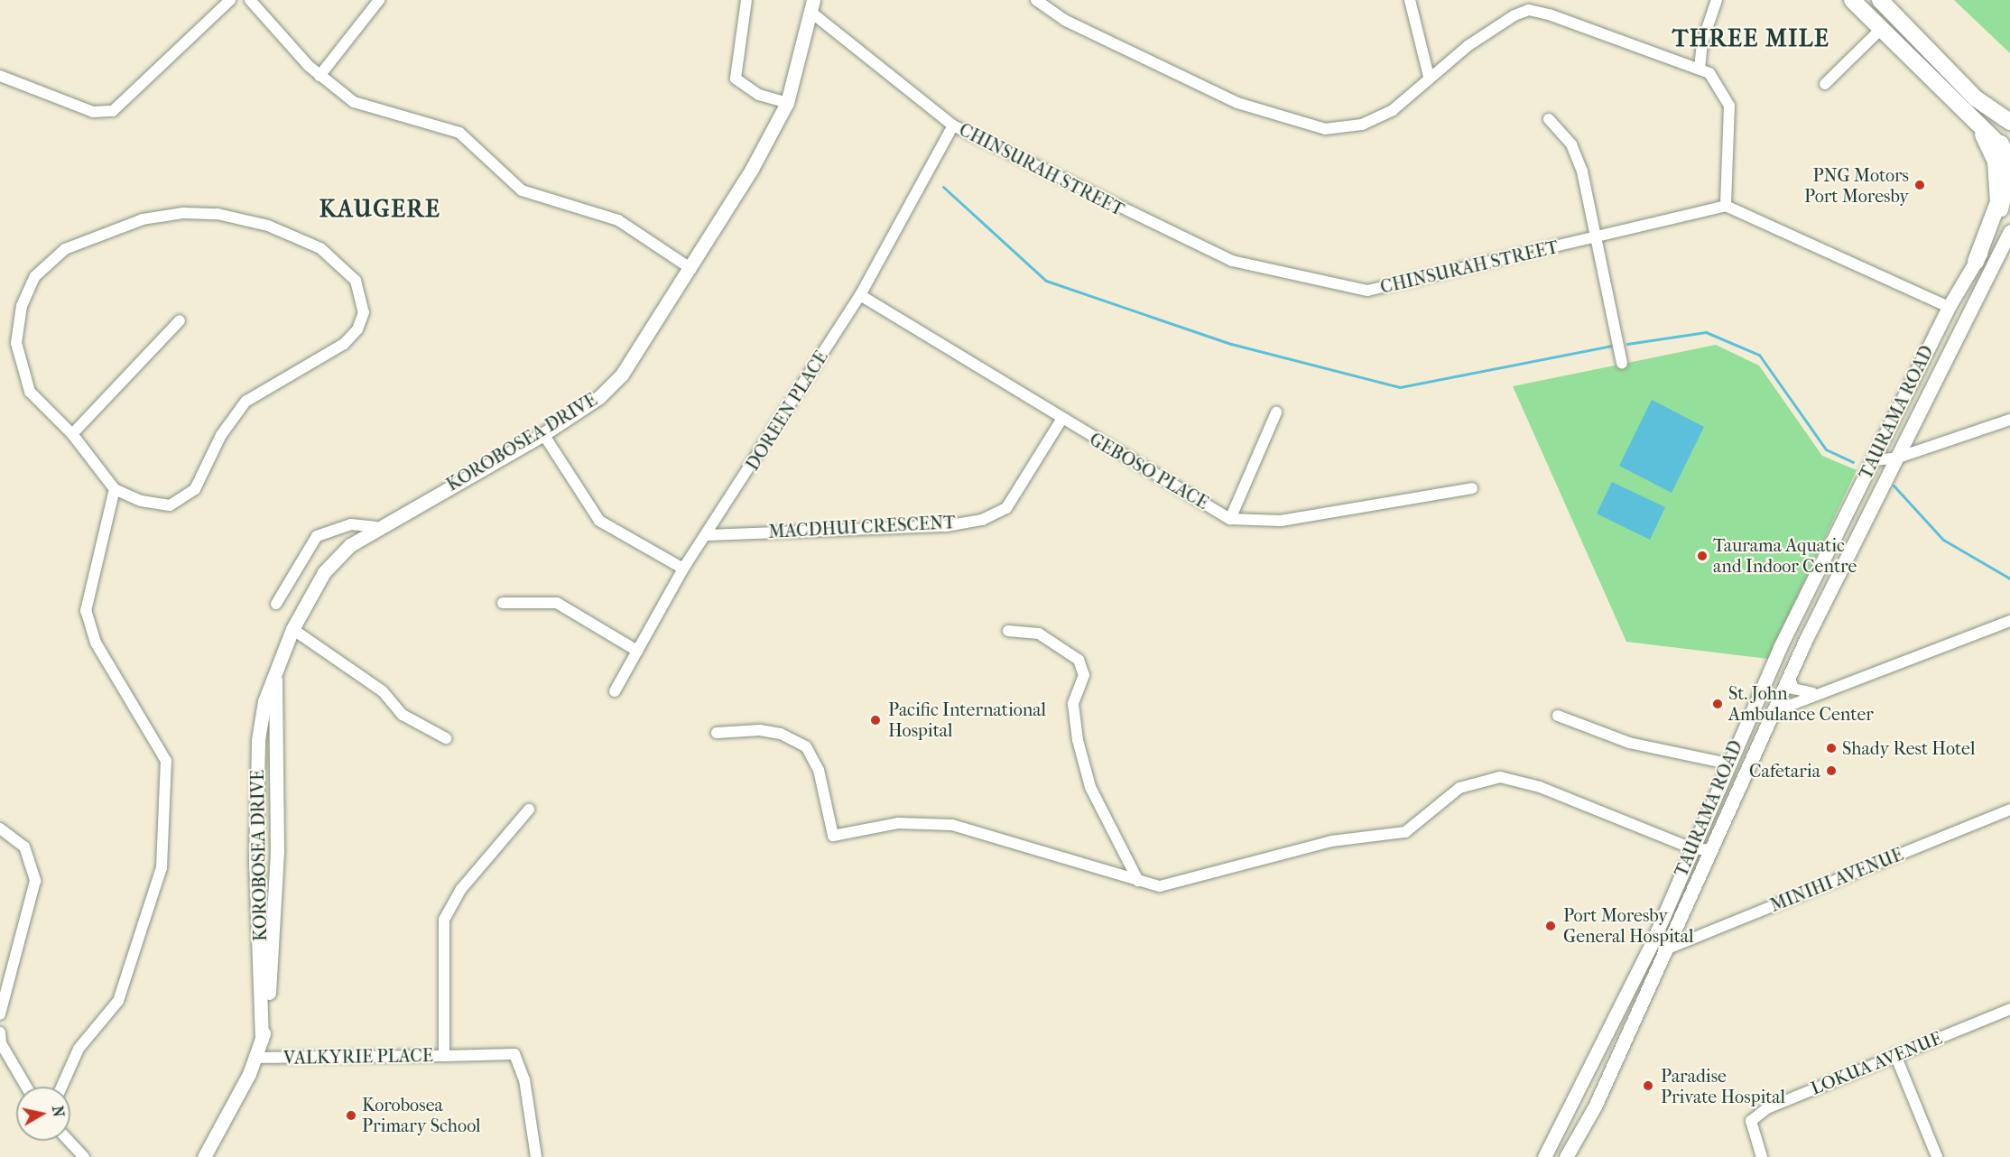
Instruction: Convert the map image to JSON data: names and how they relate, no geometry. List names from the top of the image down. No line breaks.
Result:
{"streets":{"main road":["TAURAMA ROAD","KOROBOSEA DRIVE"],"street":["CHINSURAH STREET","DOREEN PLACE","GEBOSO PLACE","MACDHUI CRESCENT","MINIHI AVENUE","VALKYRIE PLACE","LOKUA AVENUE"]},"crossings":[["CHINSURAH STREET","DOREEN PLACE"],["CHINSURAH STREET","KOROBOSEA DRIVE"],["DOREEN PLACE","GEBOSO PLACE"],["DOREEN PLACE","MACDHUI CRESCENT"],["TAURAMA ROAD","MINIHI AVENUE"],["KOROBOSEA DRIVE","VALKYRIE PLACE"],["GEBOSO PLACE","MACDHUI CRESCENT"]],"districts":["THREE MILE","KAUGERE"],"places":["PNG Motors Port Moresby","Taurama Aquatic and Indoor Centre","St. John Ambulance Center","Pacific International Hospital","Shady Rest Hotel","Cafetaria","Port Moresby General Hospital","Paradise Private Hospital","Korobosea Primary School"],"north":"right"}
